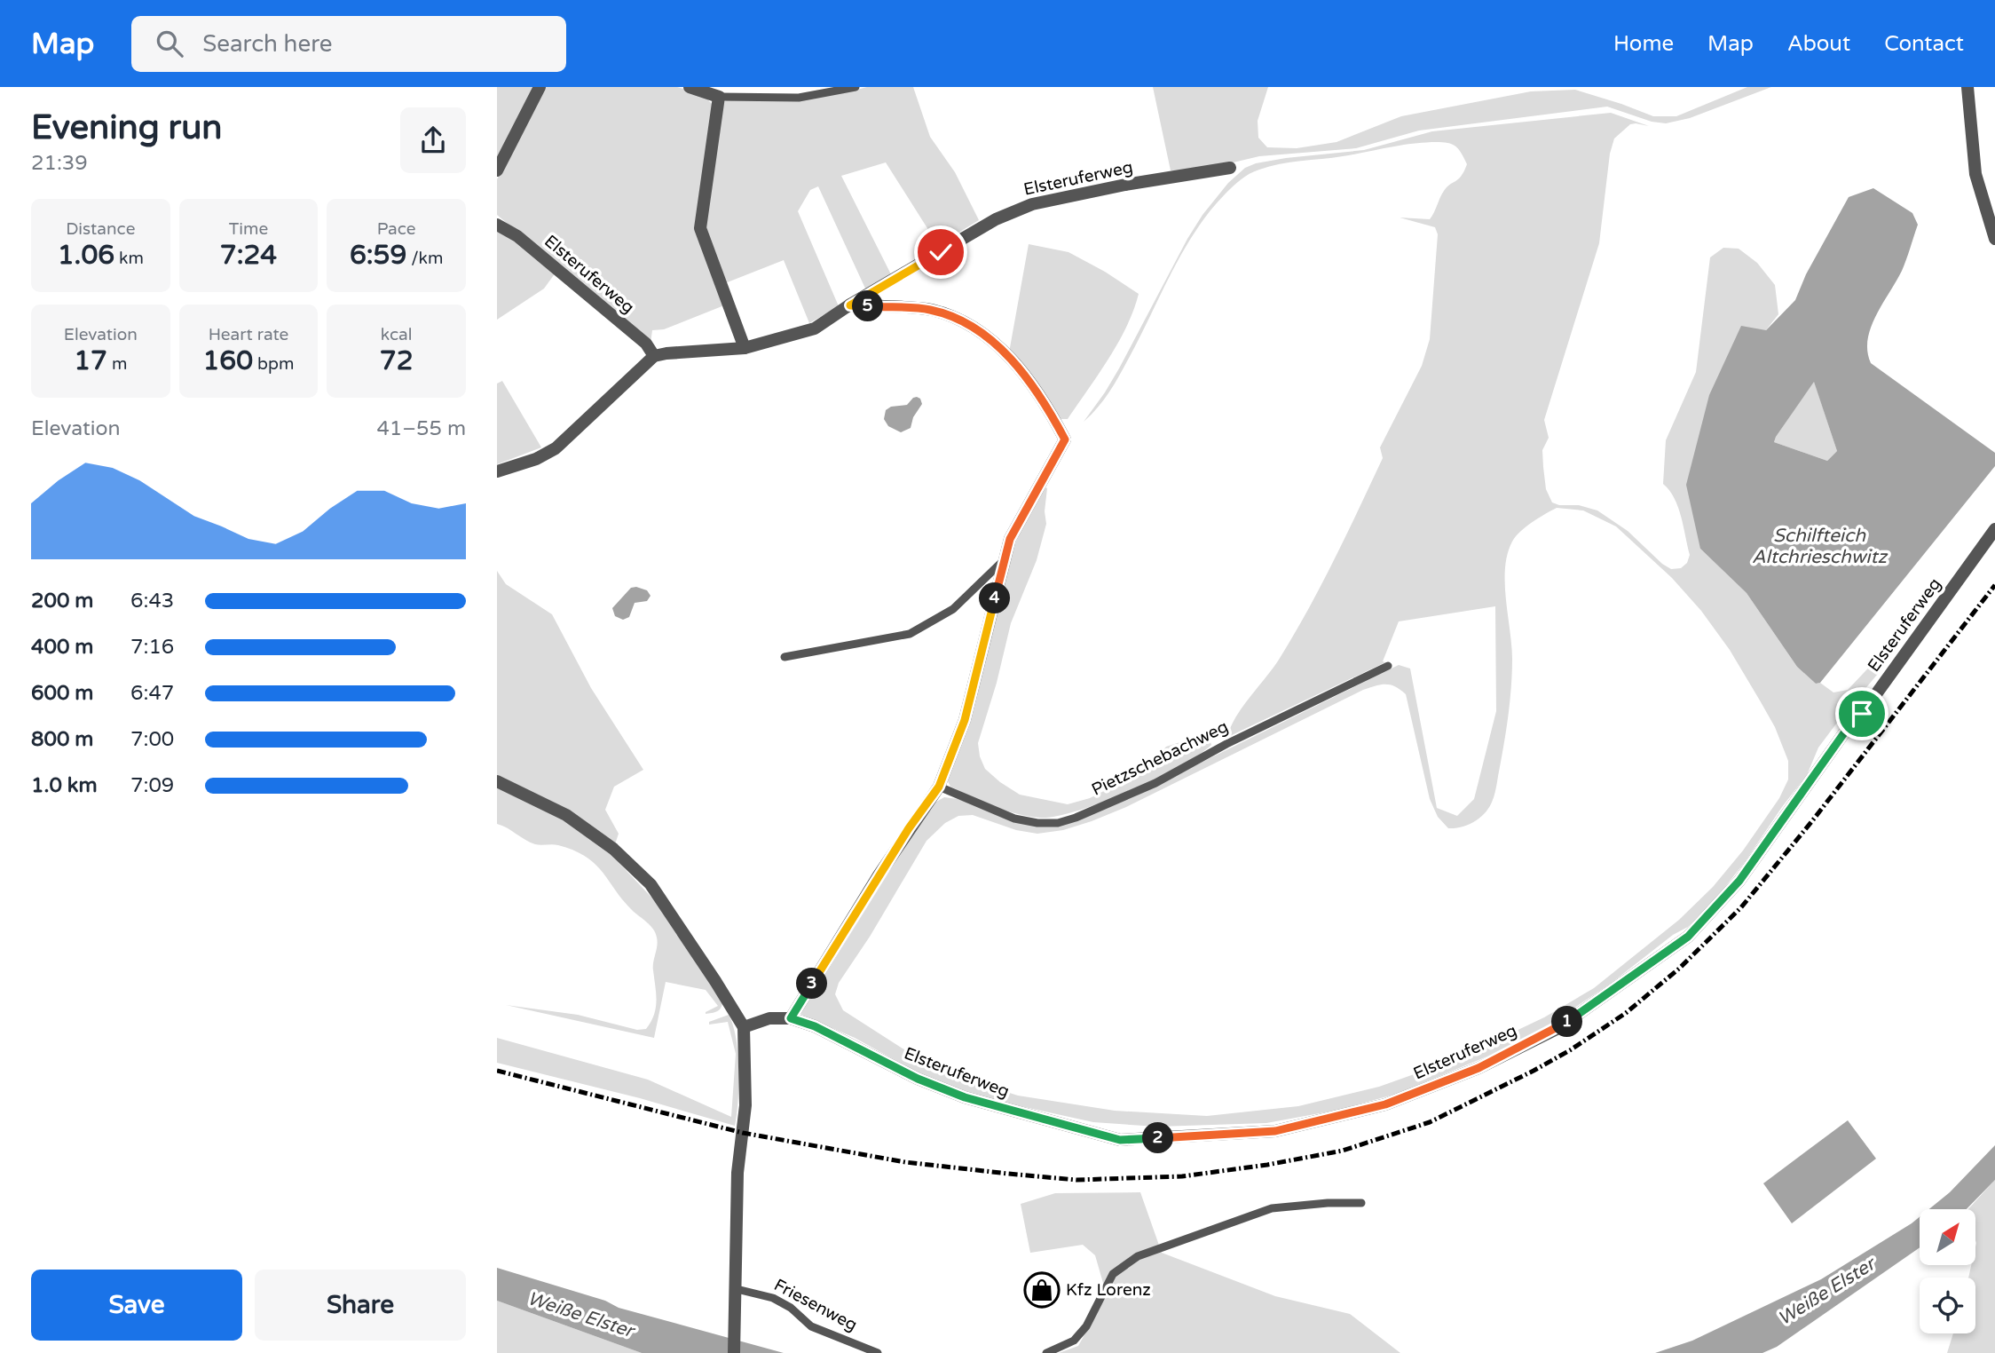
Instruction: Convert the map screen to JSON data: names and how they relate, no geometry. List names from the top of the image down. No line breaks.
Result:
{"streets":{"street":["Elsteruferweg"],"lane":["Pietzschebachweg","Friesenweg"]},"water":["Schilfteich Altchrieschwitz","Weiße Elster"],"places":{"shop":["Kfz Lorenz"]},"north":"top right","page":{"header":"Map","search":"Search here","nav":["Home","Map","About","Contact"],"heading":["Evening run","21:39"],"stats":[["Distance","1.06 km"],["Time","7:24"],["Pace","6:59 /km"],["Elevation","17 m"],["Heart rate","160 bpm"],["kcal","72"]],"pins":["5","4","3","1","2"],"chart":["Elevation","41–55 m"],"list":[{"name":"200 m","note":"6:43"},{"name":"400 m","note":"7:16"},{"name":"600 m","note":"6:47"},{"name":"800 m","note":"7:00"},{"name":"1.0 km","note":"7:09"}],"buttons":["Save","Share"]}}
